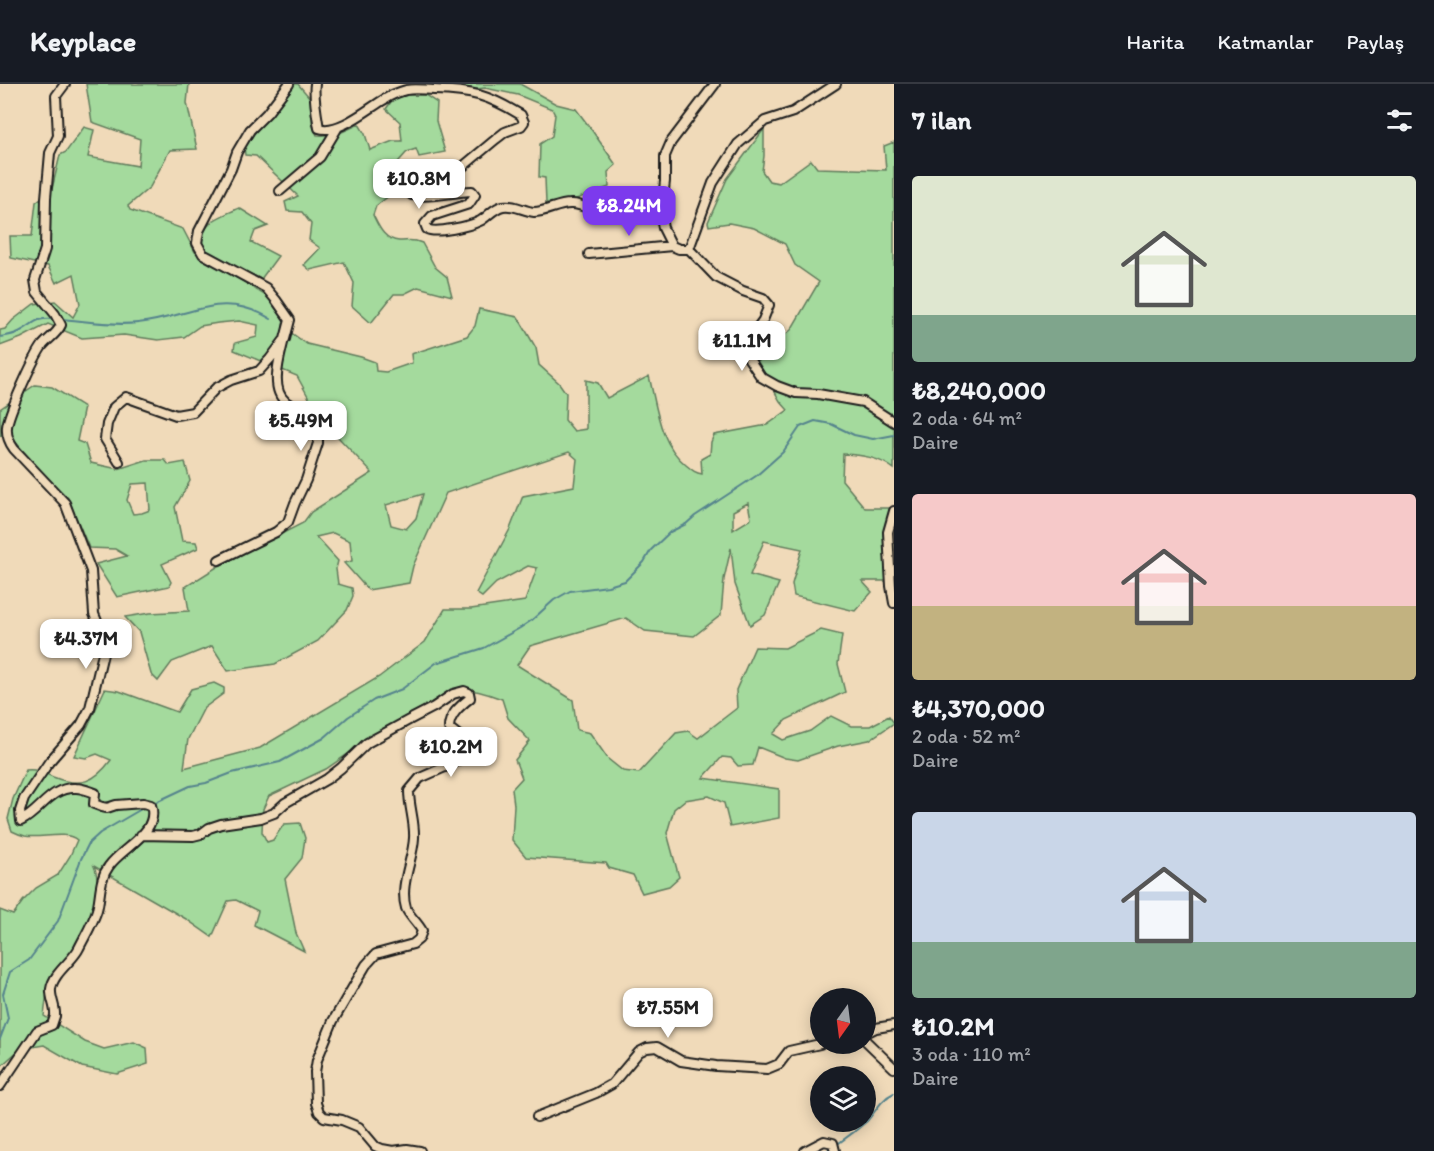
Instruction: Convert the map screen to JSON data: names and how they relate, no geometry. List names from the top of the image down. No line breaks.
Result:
{"north":"bottom","page":{"header":"Keyplace","nav":["Harita","Katmanlar","Paylaş"],"heading":"7 ilan","list":[{"name":"₺8,240,000","note":"2 oda · 64 m² · Daire"},{"name":"₺4,370,000","note":"2 oda · 52 m² · Daire"},{"name":"₺10.2M","note":"3 oda · 110 m² · Daire"}],"price":["₺10.8M","₺8.24M","₺11.1M","₺5.49M","₺4.37M","₺10.2M","₺7.55M"]}}
